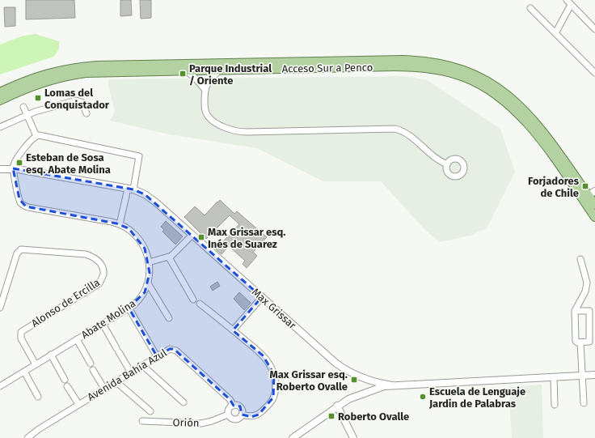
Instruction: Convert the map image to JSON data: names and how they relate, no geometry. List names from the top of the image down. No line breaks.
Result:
{"streets":{"main road":["Acceso Sur a Penco"],"street":["Alonso de Ercilla","Max Grissar","Abate Molina","Avenida Bahía Azul","Orión"]},"crossings":[["Alonso de Ercilla","Abate Molina"],["Max Grissar","Abate Molina"],["Avenida Bahía Azul","Orión"]],"places":{"transit":["Parque Industrial / Oriente","Lomas del Conquistador","Esteban de Sosa esq. Abate Molina","Forjadores de Chile","Max Grissar esq. Inés de Suarez","Max Grissar esq. Roberto Ovalle","Roberto Ovalle"],"other":["Escuela de Lenguaje Jardin de Palabras"]}}
